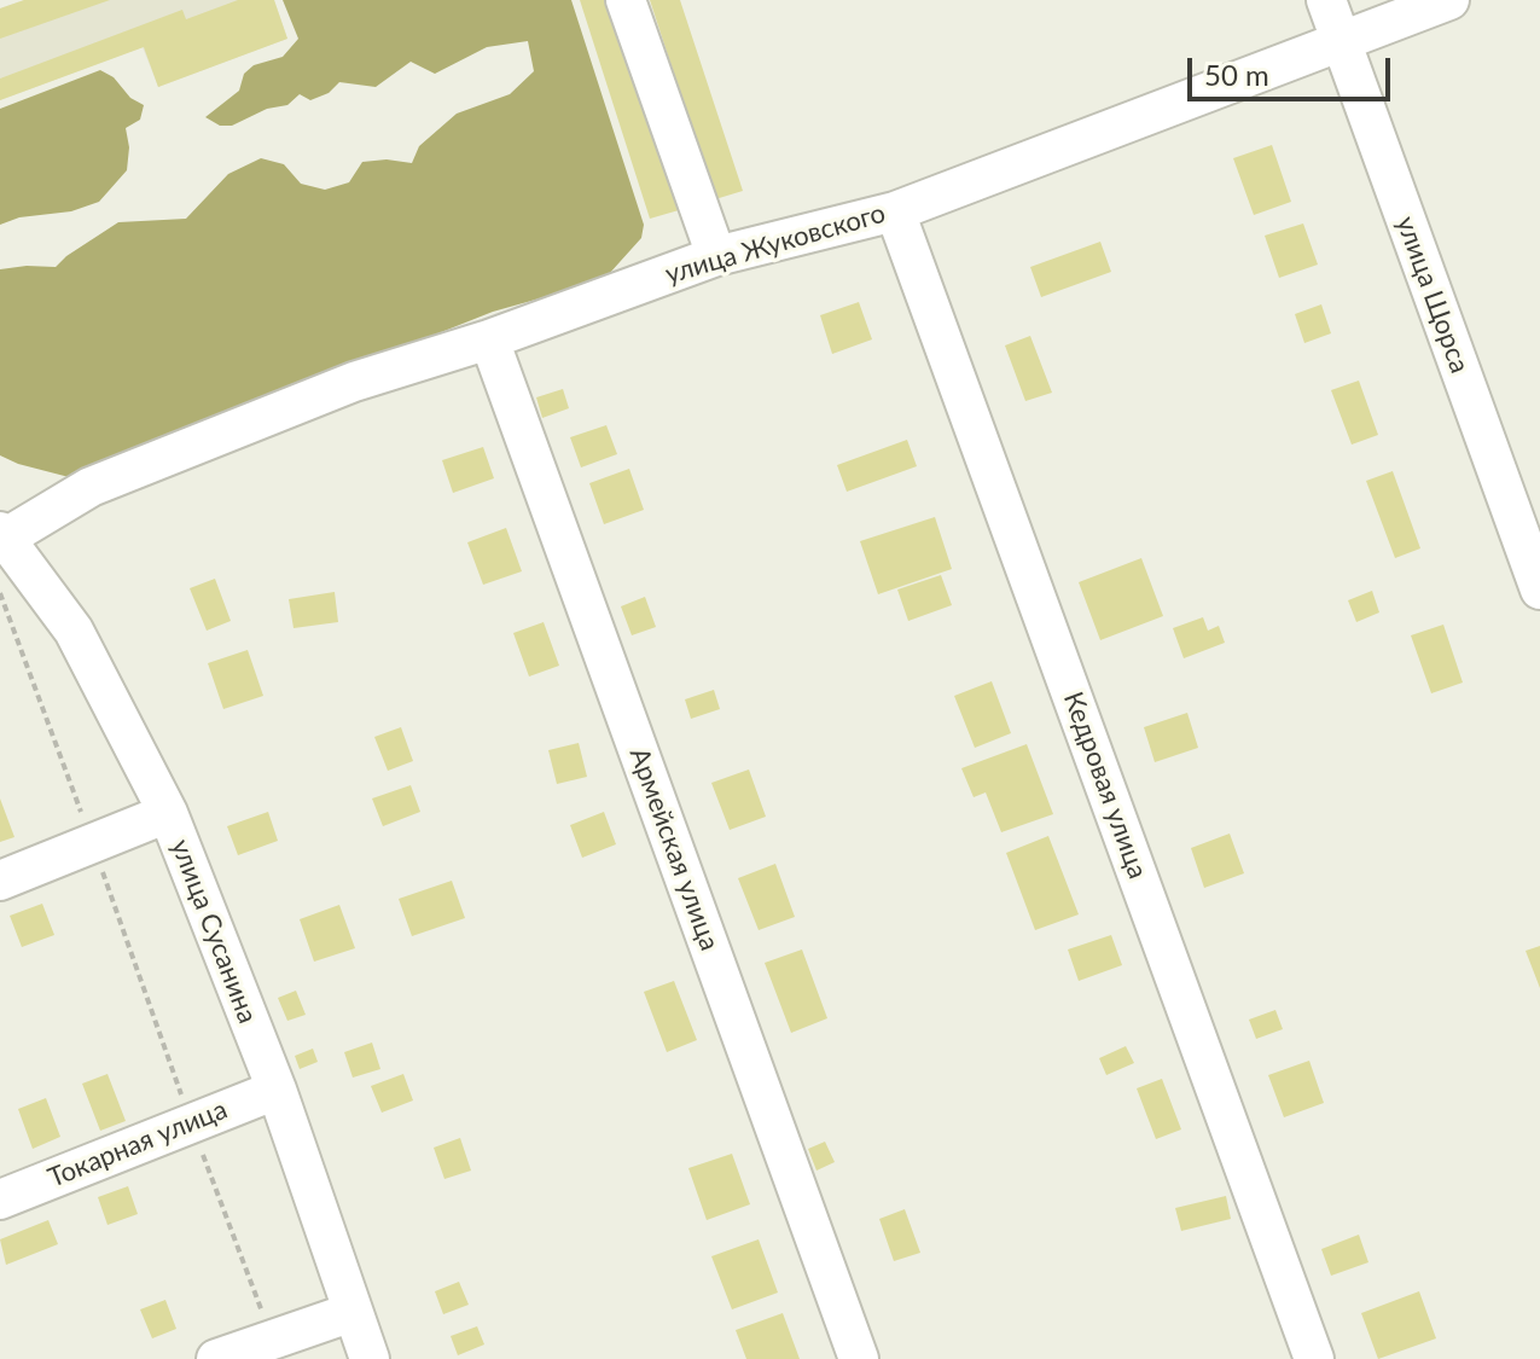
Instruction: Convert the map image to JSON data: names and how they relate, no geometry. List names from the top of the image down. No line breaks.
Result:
{"streets":{"street":["улица Жуковского","улица Щорса","Кедровая улица","Армейская улица","улица Сусанина","Токарная улица"]},"crossings":[["улица Жуковского","улица Щорса"],["улица Жуковского","Кедровая улица"],["улица Жуковского","Армейская улица"],["улица Жуковского","улица Сусанина"],["улица Сусанина","Токарная улица"]],"scale_bar":"50 m"}
